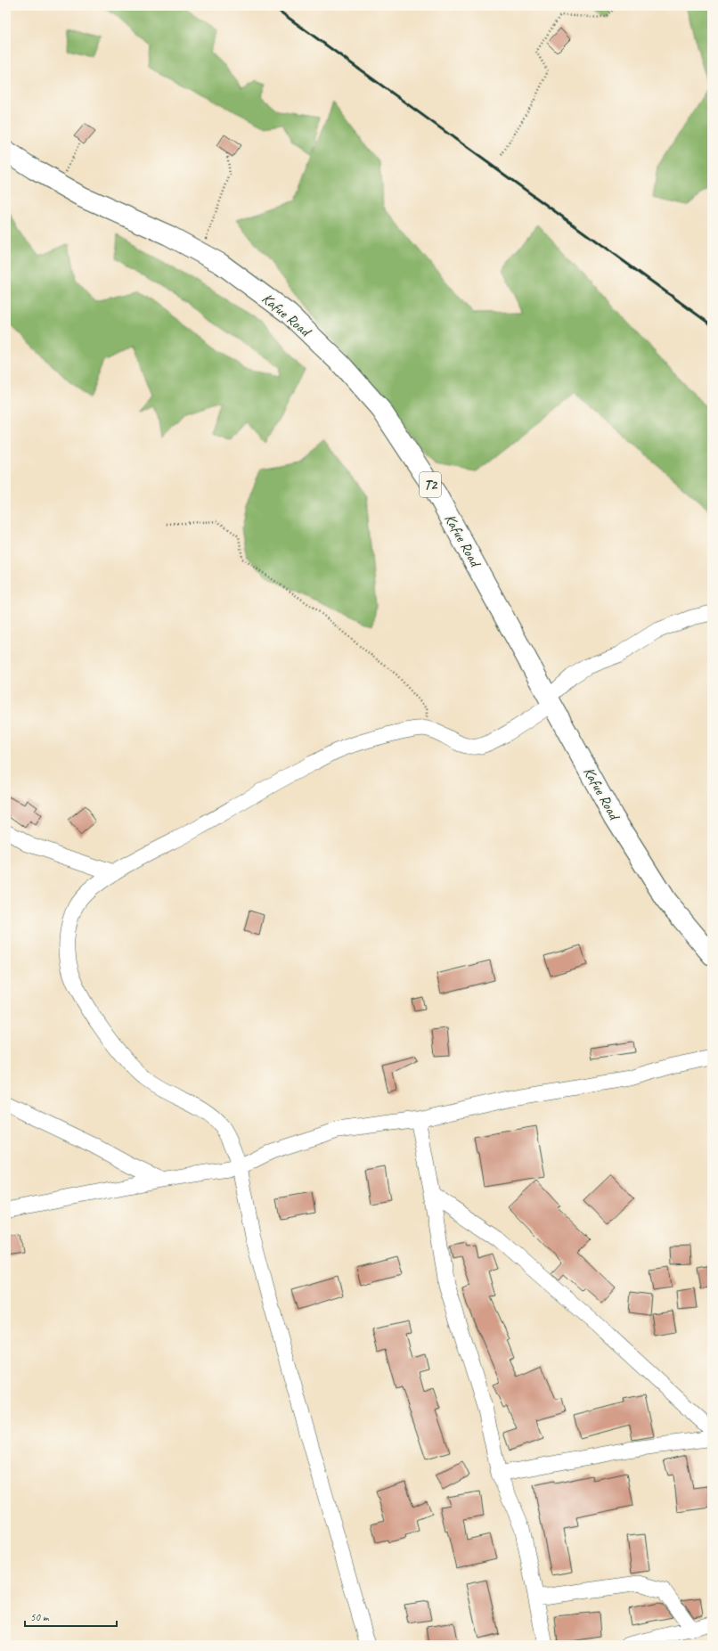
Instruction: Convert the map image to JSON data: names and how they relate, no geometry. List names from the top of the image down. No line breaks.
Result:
{"streets":{"highway":["Kafue Road","T2"]},"scale_bar":"50 m"}
